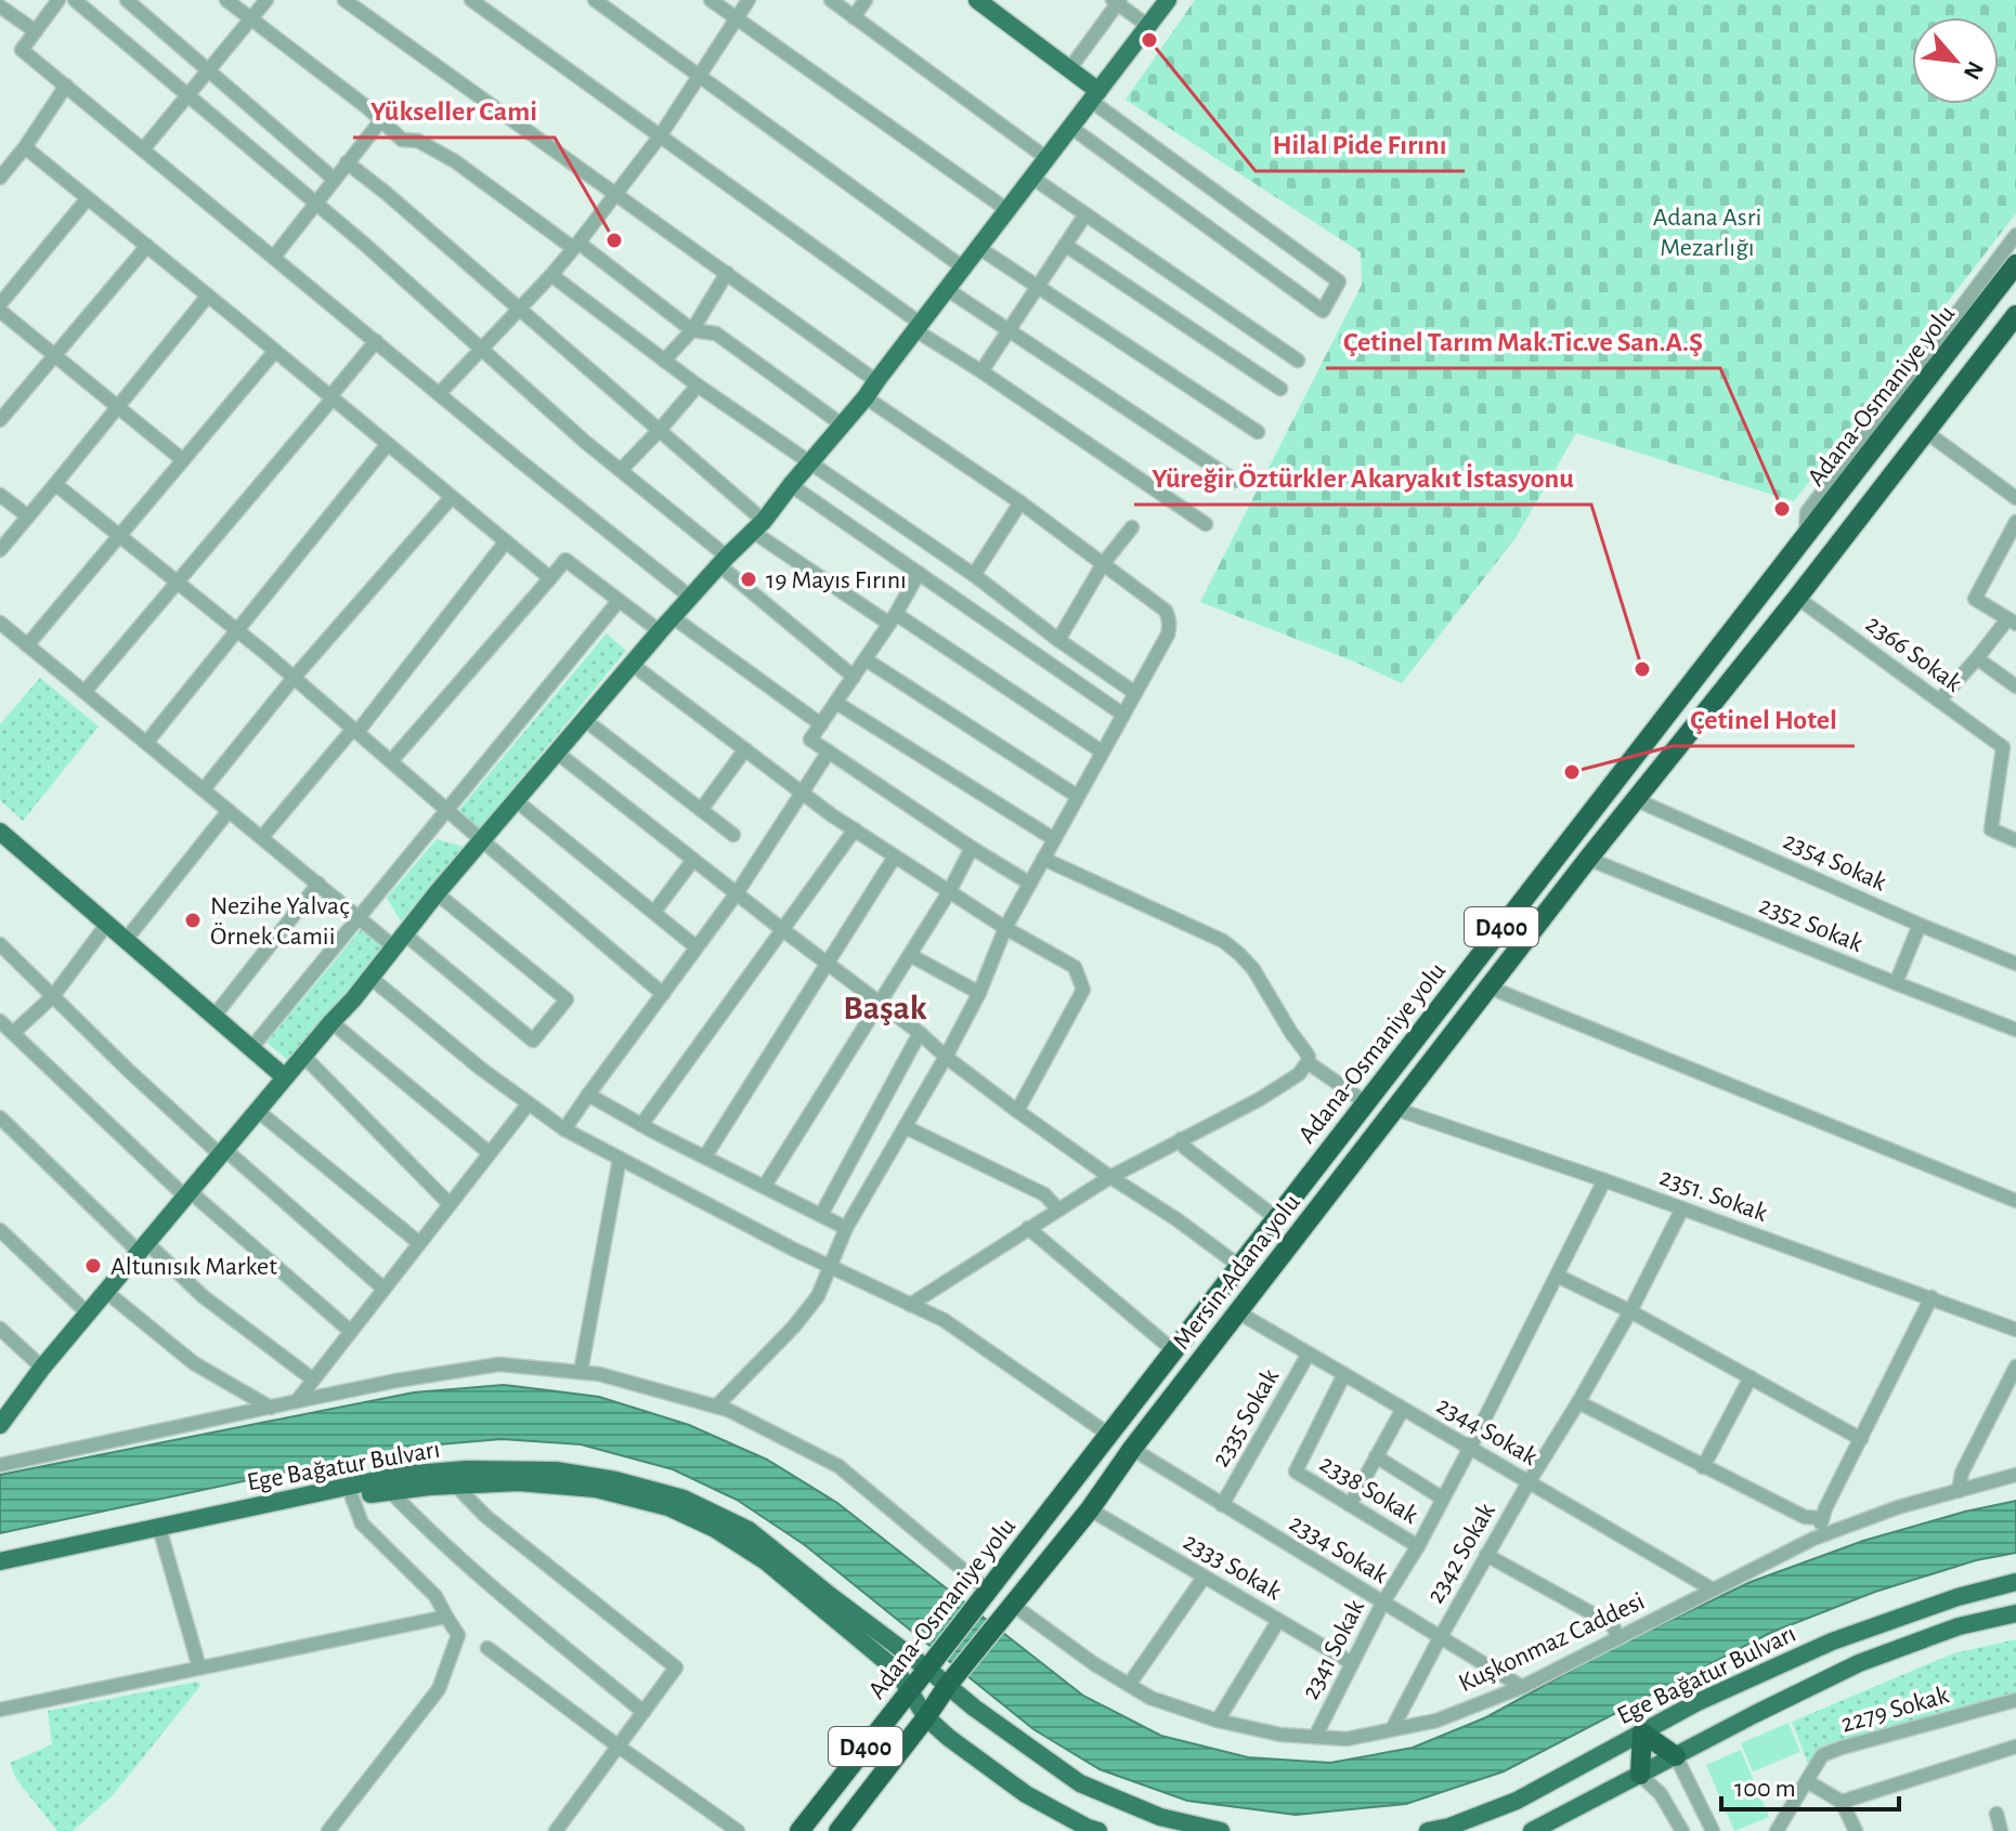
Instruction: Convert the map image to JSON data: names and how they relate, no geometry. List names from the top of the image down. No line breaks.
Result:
{"streets":{"highway":["Adana-Osmaniye yolu","D400","Mersin-Adana yolu"],"main road":["Ege Bağatur Bulvarı"],"street":["2366 Sokak","2354 Sokak","2352 Sokak","2351. Sokak","2335 Sokak","2344 Sokak","2338 Sokak","2334 Sokak","2342 Sokak","2333 Sokak","Kuşkonmaz Caddesi","2341 Sokak","2279 Sokak"]},"crossings":[["Adana-Osmaniye yolu","Mersin-Adana yolu"],["Adana-Osmaniye yolu","Ege Bağatur Bulvarı"],["Adana-Osmaniye yolu","Kuşkonmaz Caddesi"],["2366 Sokak","Mersin-Adana yolu"],["2354 Sokak","Mersin-Adana yolu"],["2352 Sokak","Mersin-Adana yolu"],["2351. Sokak","Mersin-Adana yolu"],["2351. Sokak","2342 Sokak"],["2351. Sokak","2341 Sokak"],["Mersin-Adana yolu","2344 Sokak"],["Mersin-Adana yolu","2334 Sokak"],["Mersin-Adana yolu","2333 Sokak"],["Mersin-Adana yolu","Kuşkonmaz Caddesi"],["2335 Sokak","2344 Sokak"],["2335 Sokak","2334 Sokak"],["2344 Sokak","2338 Sokak"],["2344 Sokak","2342 Sokak"],["2344 Sokak","Kuşkonmaz Caddesi"],["2344 Sokak","2341 Sokak"],["2338 Sokak","2341 Sokak"],["2334 Sokak","2342 Sokak"],["2334 Sokak","Kuşkonmaz Caddesi"],["2334 Sokak","2341 Sokak"],["2342 Sokak","Kuşkonmaz Caddesi"],["2333 Sokak","2341 Sokak"],["Kuşkonmaz Caddesi","2341 Sokak"]],"districts":["Başak"],"parks":["Adana Asri Mezarlığı"],"places":["Hilal Pide Fırını","Yükseller Cami","Çetinel Tarım Mak.Tic.ve San.A.Ş","19 Mayıs Fırını","Yüreğir Öztürkler Akaryakıt İstasyonu","Çetinel Hotel","Nezihe Yalvaç Örnek Camii","Altunısık Market"],"scale_bar":"100 m","north":"bottom right"}
